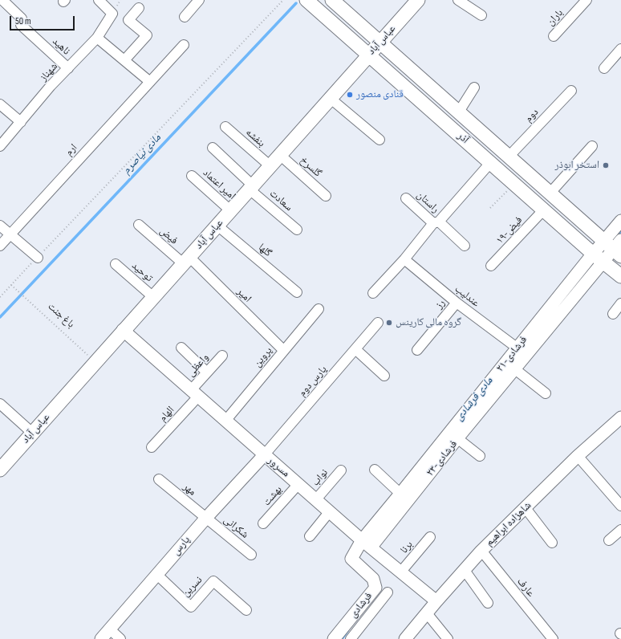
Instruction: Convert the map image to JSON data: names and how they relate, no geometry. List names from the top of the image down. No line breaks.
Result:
{"streets":{"main road":["عباس آباد","آذر"],"street":["باران","ناهید","شهناز","دوم","بنفشه","ارم","گلسرخ","امیر اعتماد","سعادت","راستان","۱۹-فیض","فیض","گلها","توحید","امیر","عندلیب","رز","۲۱-فرشادی","پروین","واعظی","پارس دوم","الهام","۲۳-فرشادی","مسرور","نواب","مهر","بهشت","شاهزاده ابراهیم","شکرانی","پارس","برنا","نسرین","عارف","فرشادی"],"path":["باغ جنت"]},"crossings":[["عباس آباد","بنفشه"],["عباس آباد","آذر"],["عباس آباد","گلسرخ"],["عباس آباد","امیر اعتماد"],["عباس آباد","سعادت"],["عباس آباد","فیض"],["عباس آباد","گلها"],["عباس آباد","توحید"],["عباس آباد","امیر"],["عباس آباد","باغ جنت"],["عباس آباد","مسرور"],["ناهید","شهناز"],["دوم","آذر"],["آذر","۱۹-فیض"],["آذر","۲۱-فرشادی"],["آذر","۲۳-فرشادی"],["فیض","امیر"],["امیر","پروین"],["عندلیب","رز"],["عندلیب","۲۱-فرشادی"],["۲۱-فرشادی","۲۳-فرشادی"],["۲۱-فرشادی","مسرور"],["۲۱-فرشادی","فرشادی"],["پروین","مسرور"],["واعظی","الهام"],["واعظی","مسرور"],["پارس دوم","مسرور"],["پارس دوم","پارس"],["الهام","مسرور"],["۲۳-فرشادی","مسرور"],["۲۳-فرشادی","فرشادی"],["مسرور","نواب"],["مسرور","بهشت"],["مسرور","شاهزاده ابراهیم"],["مسرور","پارس"],["مسرور","برنا"],["مسرور","فرشادی"],["مهر","شکرانی"],["مهر","پارس"],["شاهزاده ابراهیم","عارف"],["شکرانی","پارس"],["پارس","نسرین"]],"water":["مادی نیاصرم","مادی فرشادی"],"places":["قنادی منصور","استخر ابوذر","گروه مالی کارینس"],"scale_bar":"50 m"}
